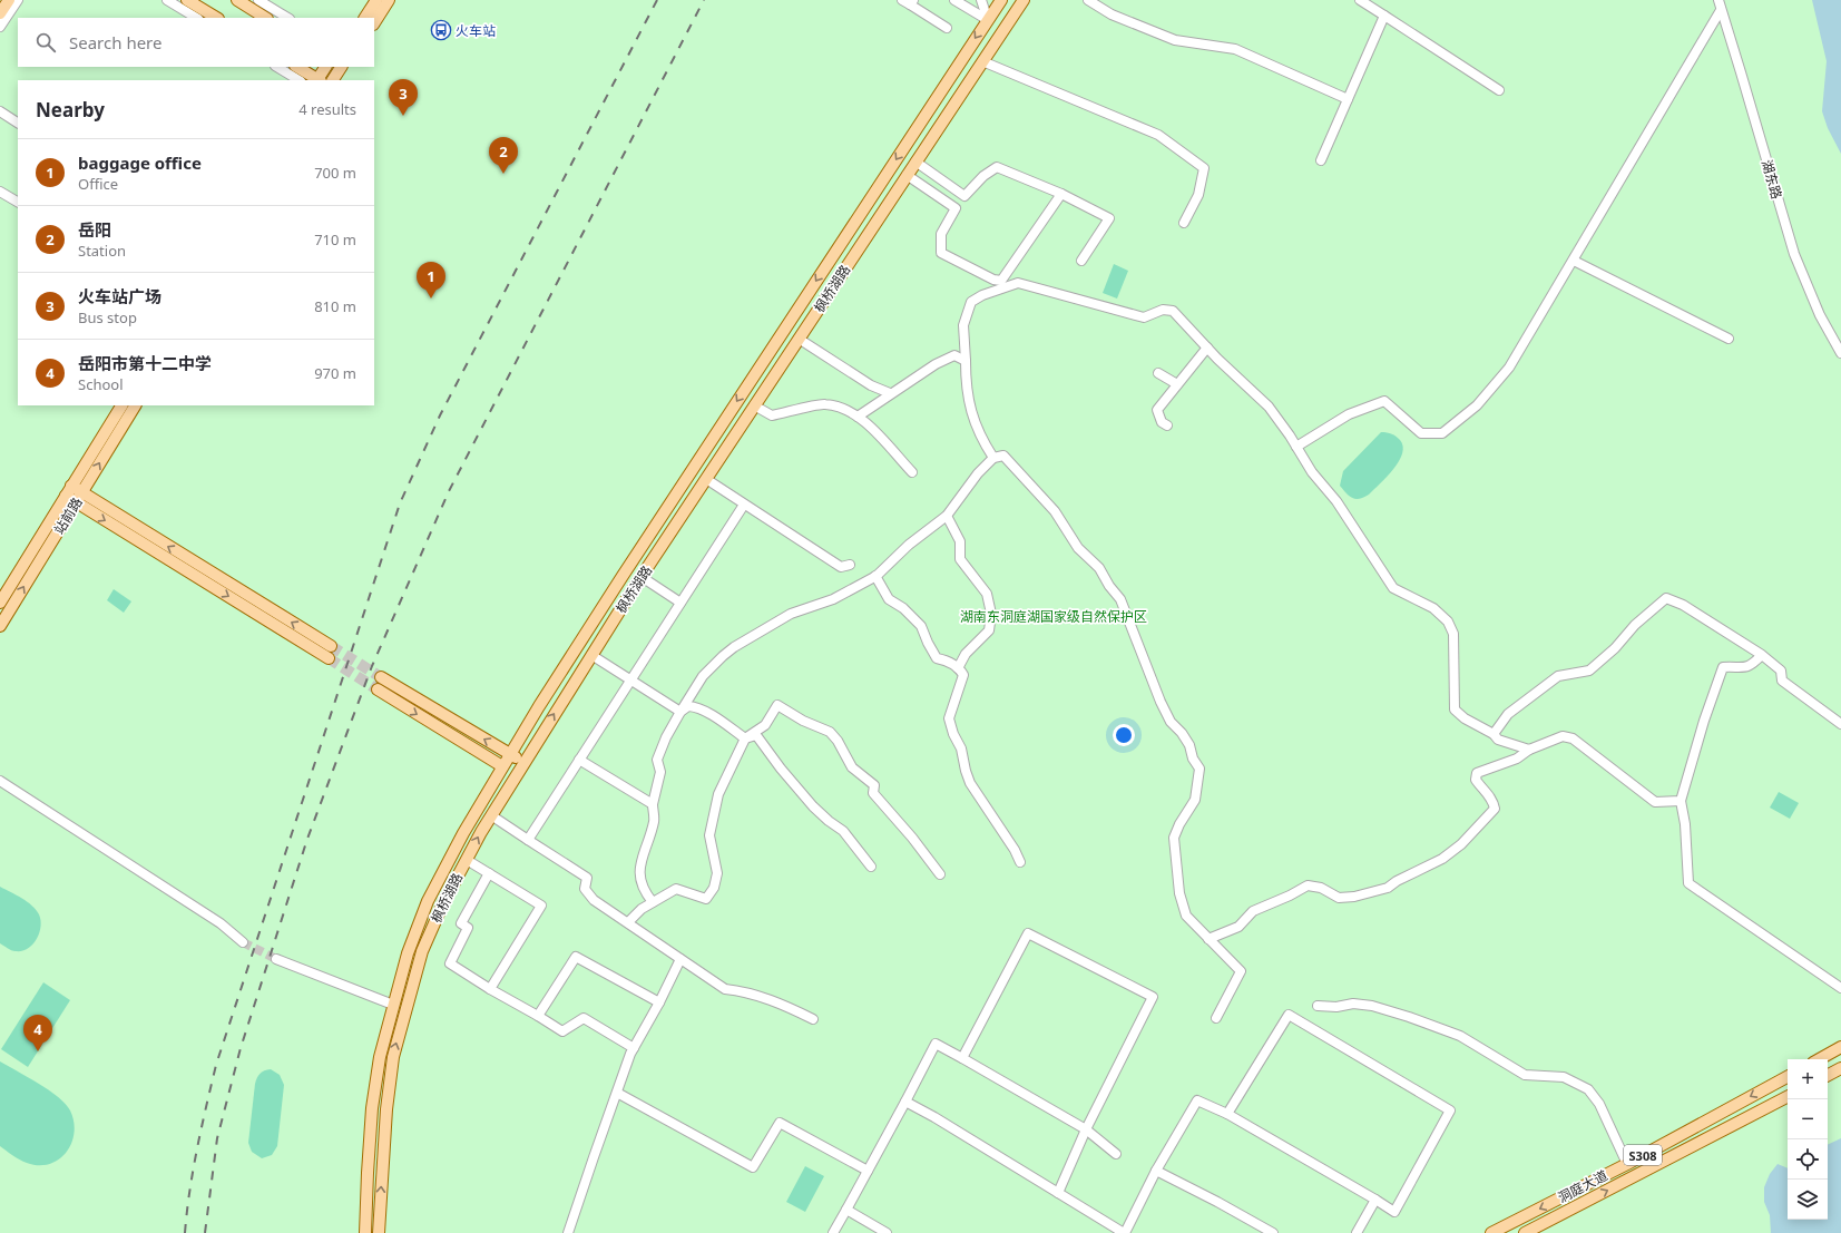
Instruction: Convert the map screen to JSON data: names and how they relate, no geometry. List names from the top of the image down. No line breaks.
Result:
{"streets":{"main road":["枫桥湖路","站前路","S308","洞庭大道"],"street":["湖东路"]},"parks":["湖南东洞庭湖国家级自然保护区"],"places":{"bus stop":["火车站"]},"page":{"search":"Search here","pins":["3","2","1","4"],"heading":["Nearby","4 results"],"list":[{"mark":"1","name":"baggage office","note":"Office","value":"700 m"},{"mark":"2","name":"岳阳","note":"Station","value":"710 m"},{"mark":"3","name":"火车站广场","note":"Bus stop","value":"810 m"},{"mark":"4","name":"岳阳市第十二中学","note":"School","value":"970 m"}],"map_buttons":["+","−"]}}
